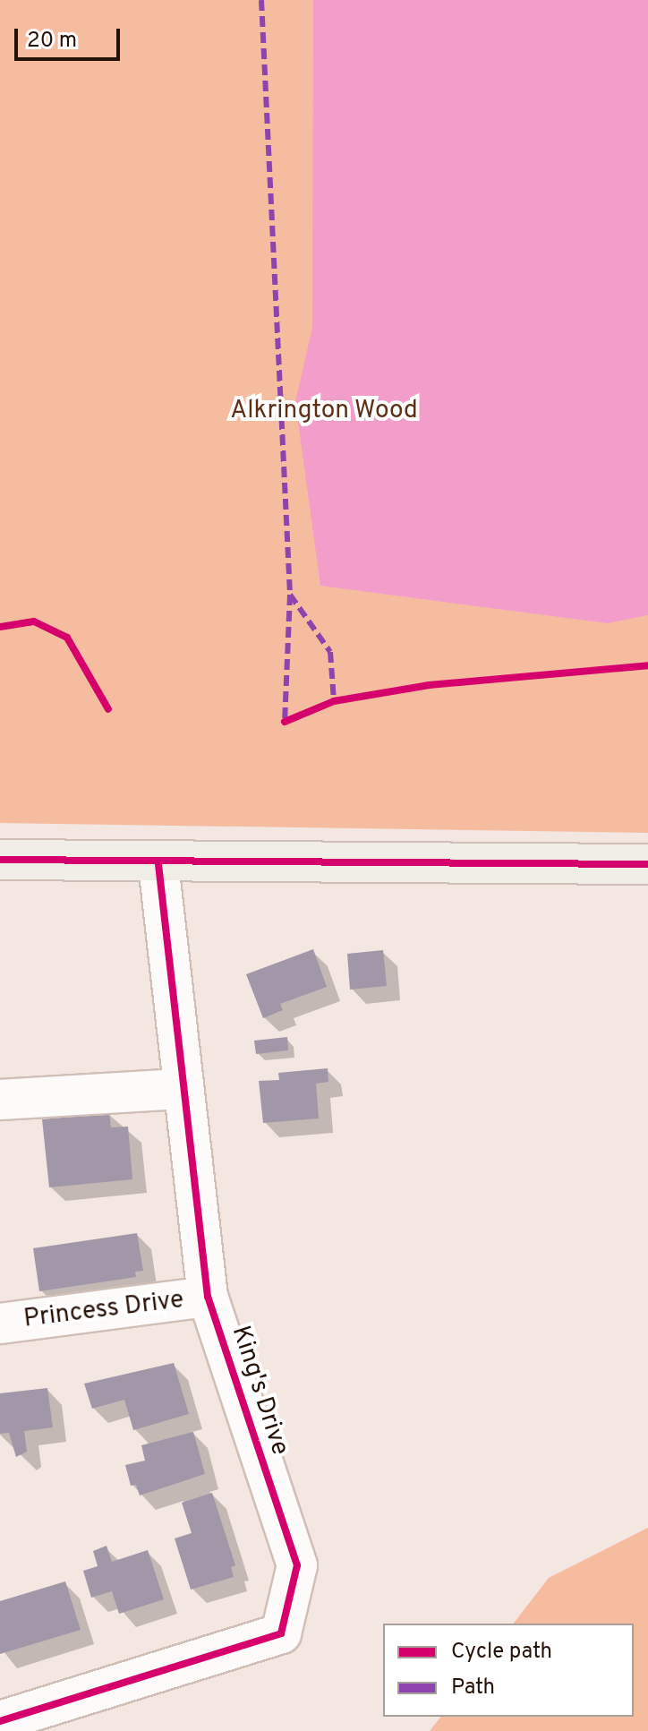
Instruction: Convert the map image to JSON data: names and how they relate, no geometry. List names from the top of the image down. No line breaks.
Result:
{"streets":{"street":["Princess Drive","King's Drive"]},"crossings":[["Princess Drive","King's Drive"]],"parks":["Alkrington Wood"],"legend":["Cycle path","Path"],"scale_bar":"20 m"}
